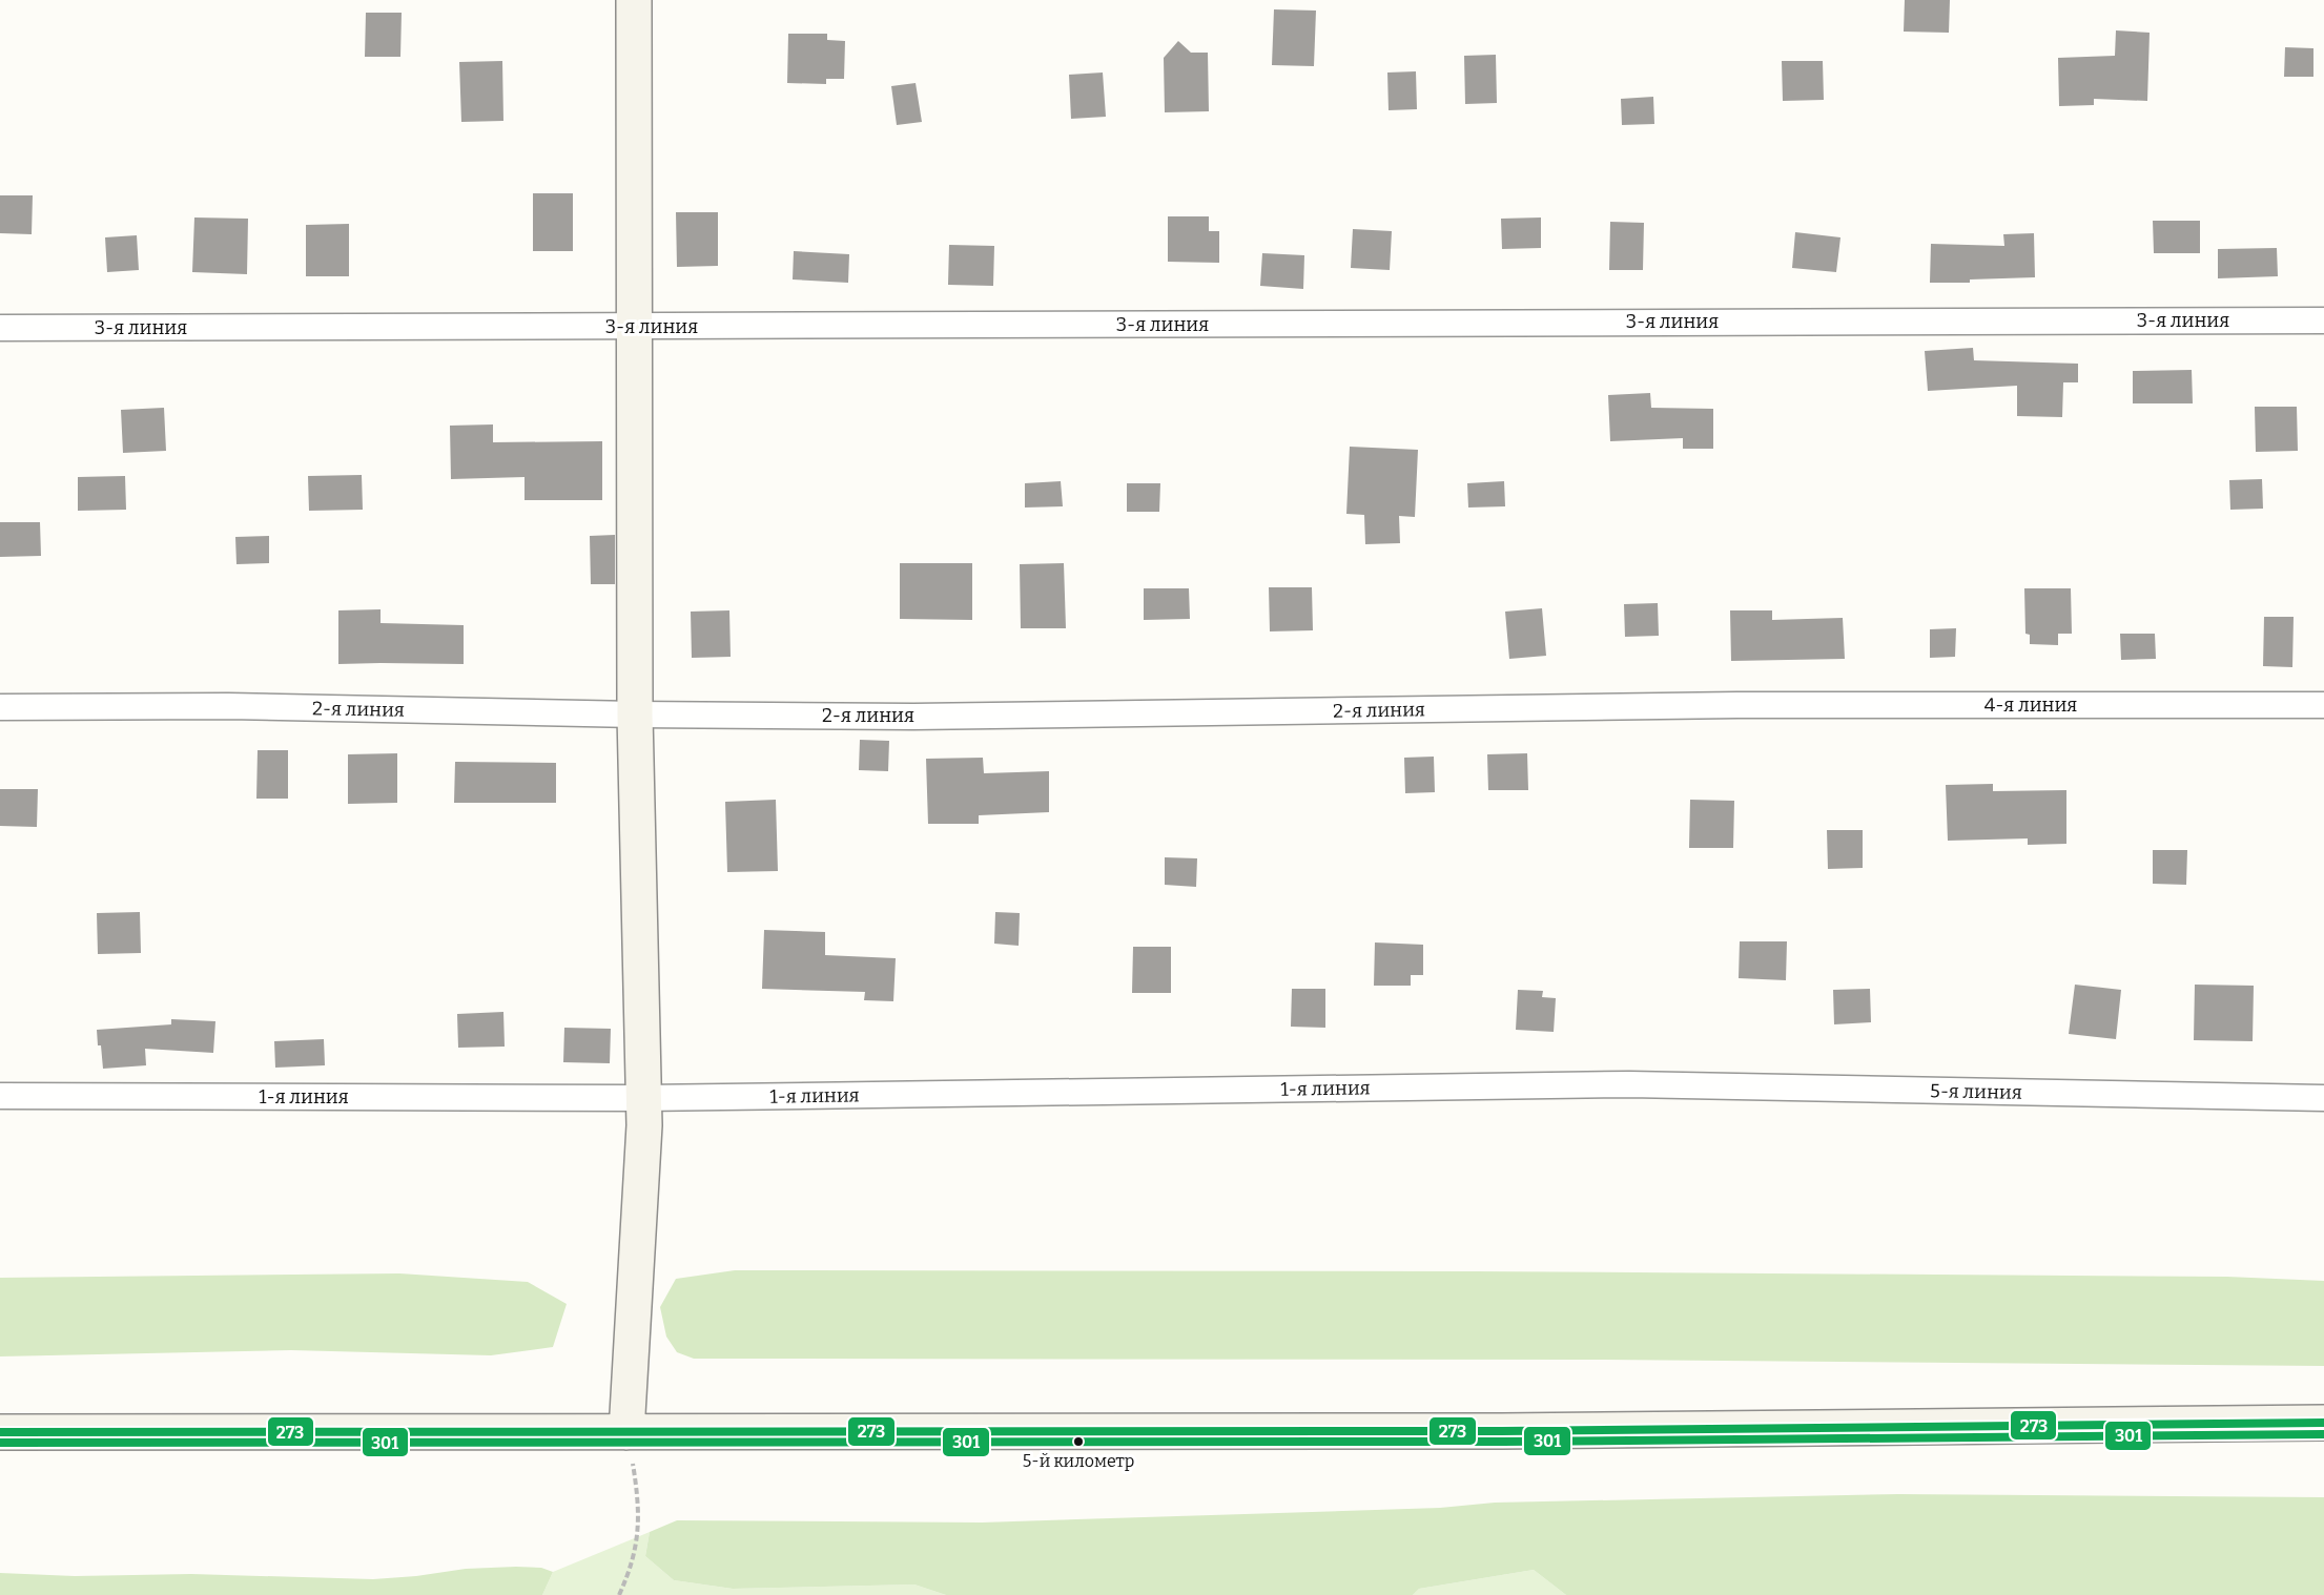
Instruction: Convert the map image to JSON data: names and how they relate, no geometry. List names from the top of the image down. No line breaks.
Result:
{"streets":{"street":["3-я линия","4-я линия","2-я линия","1-я линия","5-я линия"]},"crossings":[["4-я линия","2-я линия"],["1-я линия","5-я линия"]],"places":["5-й километр"],"lines":["transit line 273","transit line 301"]}
